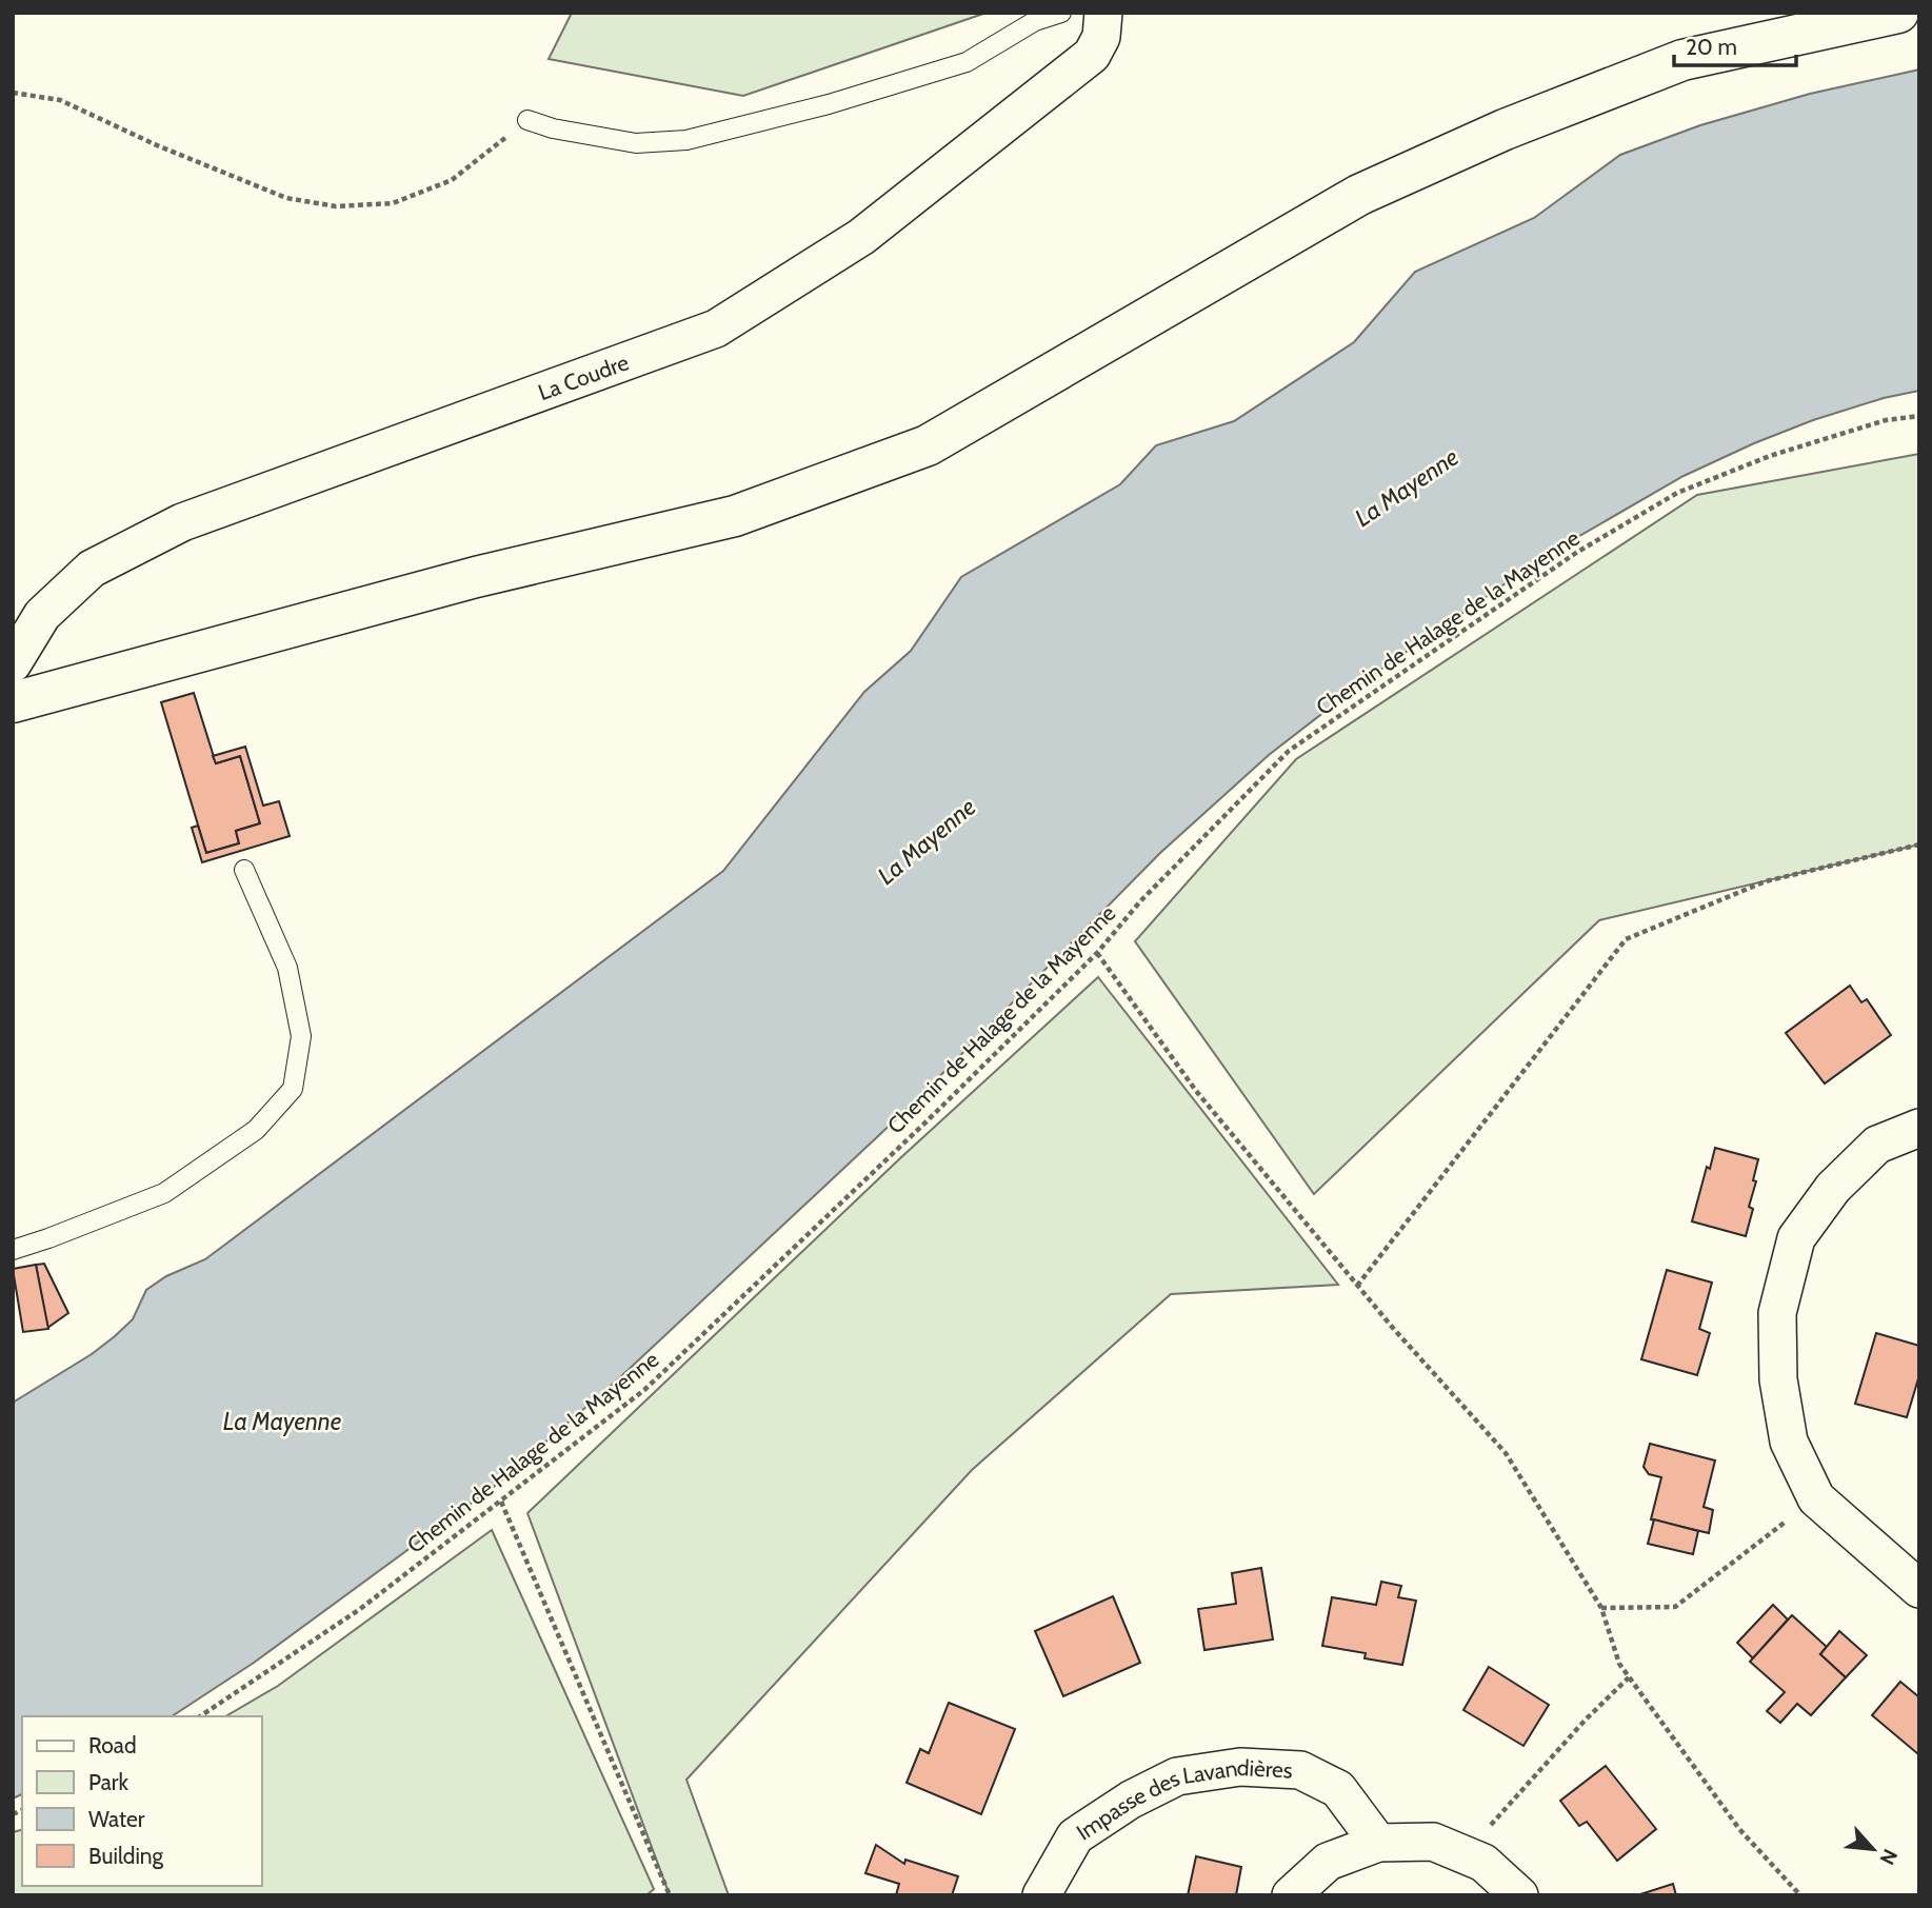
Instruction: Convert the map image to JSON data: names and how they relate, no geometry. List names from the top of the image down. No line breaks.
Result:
{"streets":{"street":["La Coudre","Impasse des Lavandières"],"path":["Chemin de Halage de la Mayenne"]},"water":["La Mayenne"],"legend":["Road","Park","Water","Building"],"scale_bar":"20 m","north":"bottom right"}
